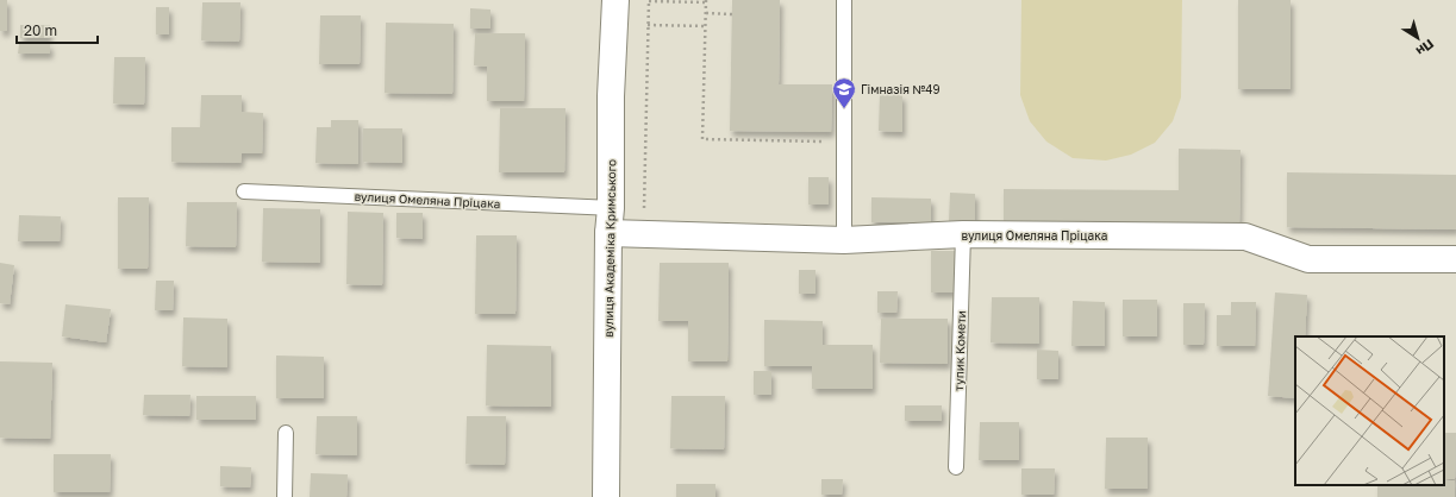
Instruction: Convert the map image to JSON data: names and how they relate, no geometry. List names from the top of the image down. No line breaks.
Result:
{"streets":{"street":["вулиця Омеляна Пріцака","вулиця Академіка Кримського"],"lane":["тупик Комети"]},"crossings":[["вулиця Омеляна Пріцака","вулиця Академіка Кримського"],["вулиця Омеляна Пріцака","тупик Комети"]],"places":{"school or university":["Гімназія №49"]},"scale_bar":"20 m","north":"bottom right"}
